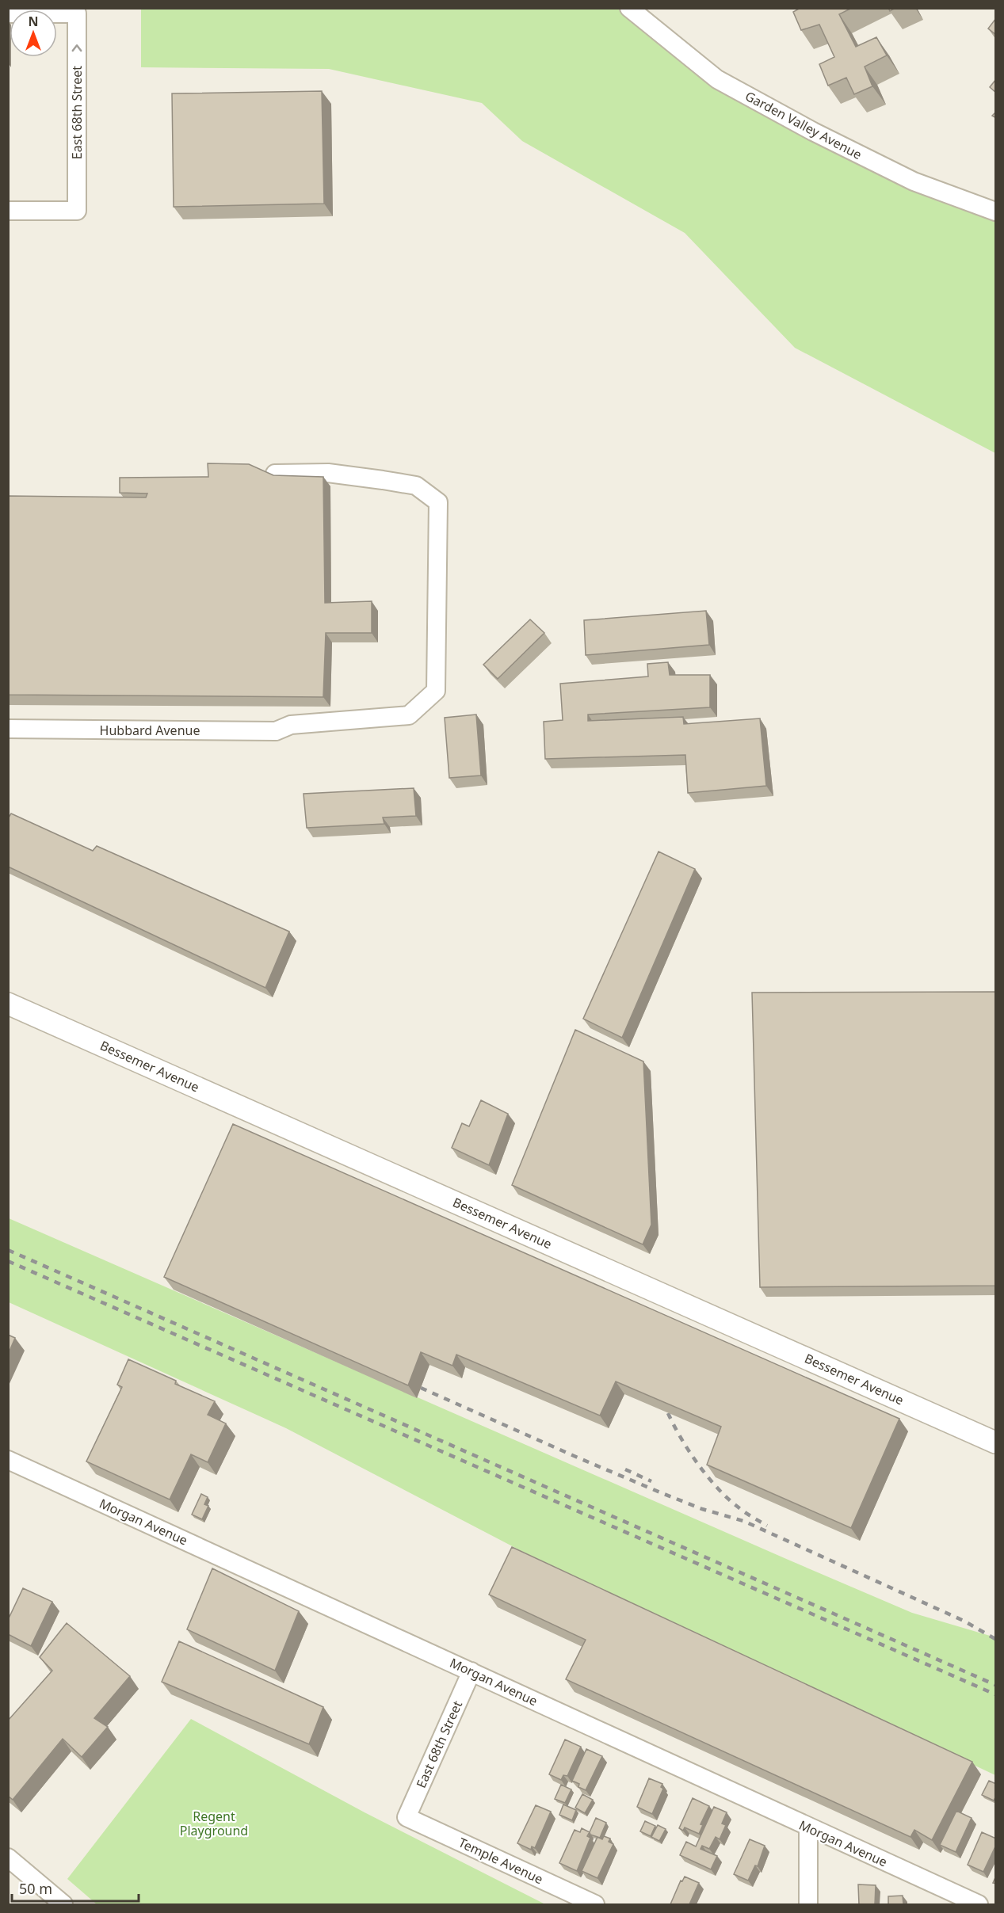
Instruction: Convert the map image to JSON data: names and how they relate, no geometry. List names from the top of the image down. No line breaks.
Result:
{"streets":{"street":["East 68th Street","Garden Valley Avenue","Hubbard Avenue","Bessemer Avenue","Morgan Avenue","Temple Avenue"]},"crossings":[["East 68th Street","Morgan Avenue"],["East 68th Street","Temple Avenue"]],"parks":["Regent Playground"],"scale_bar":"50 m","north":"top"}
